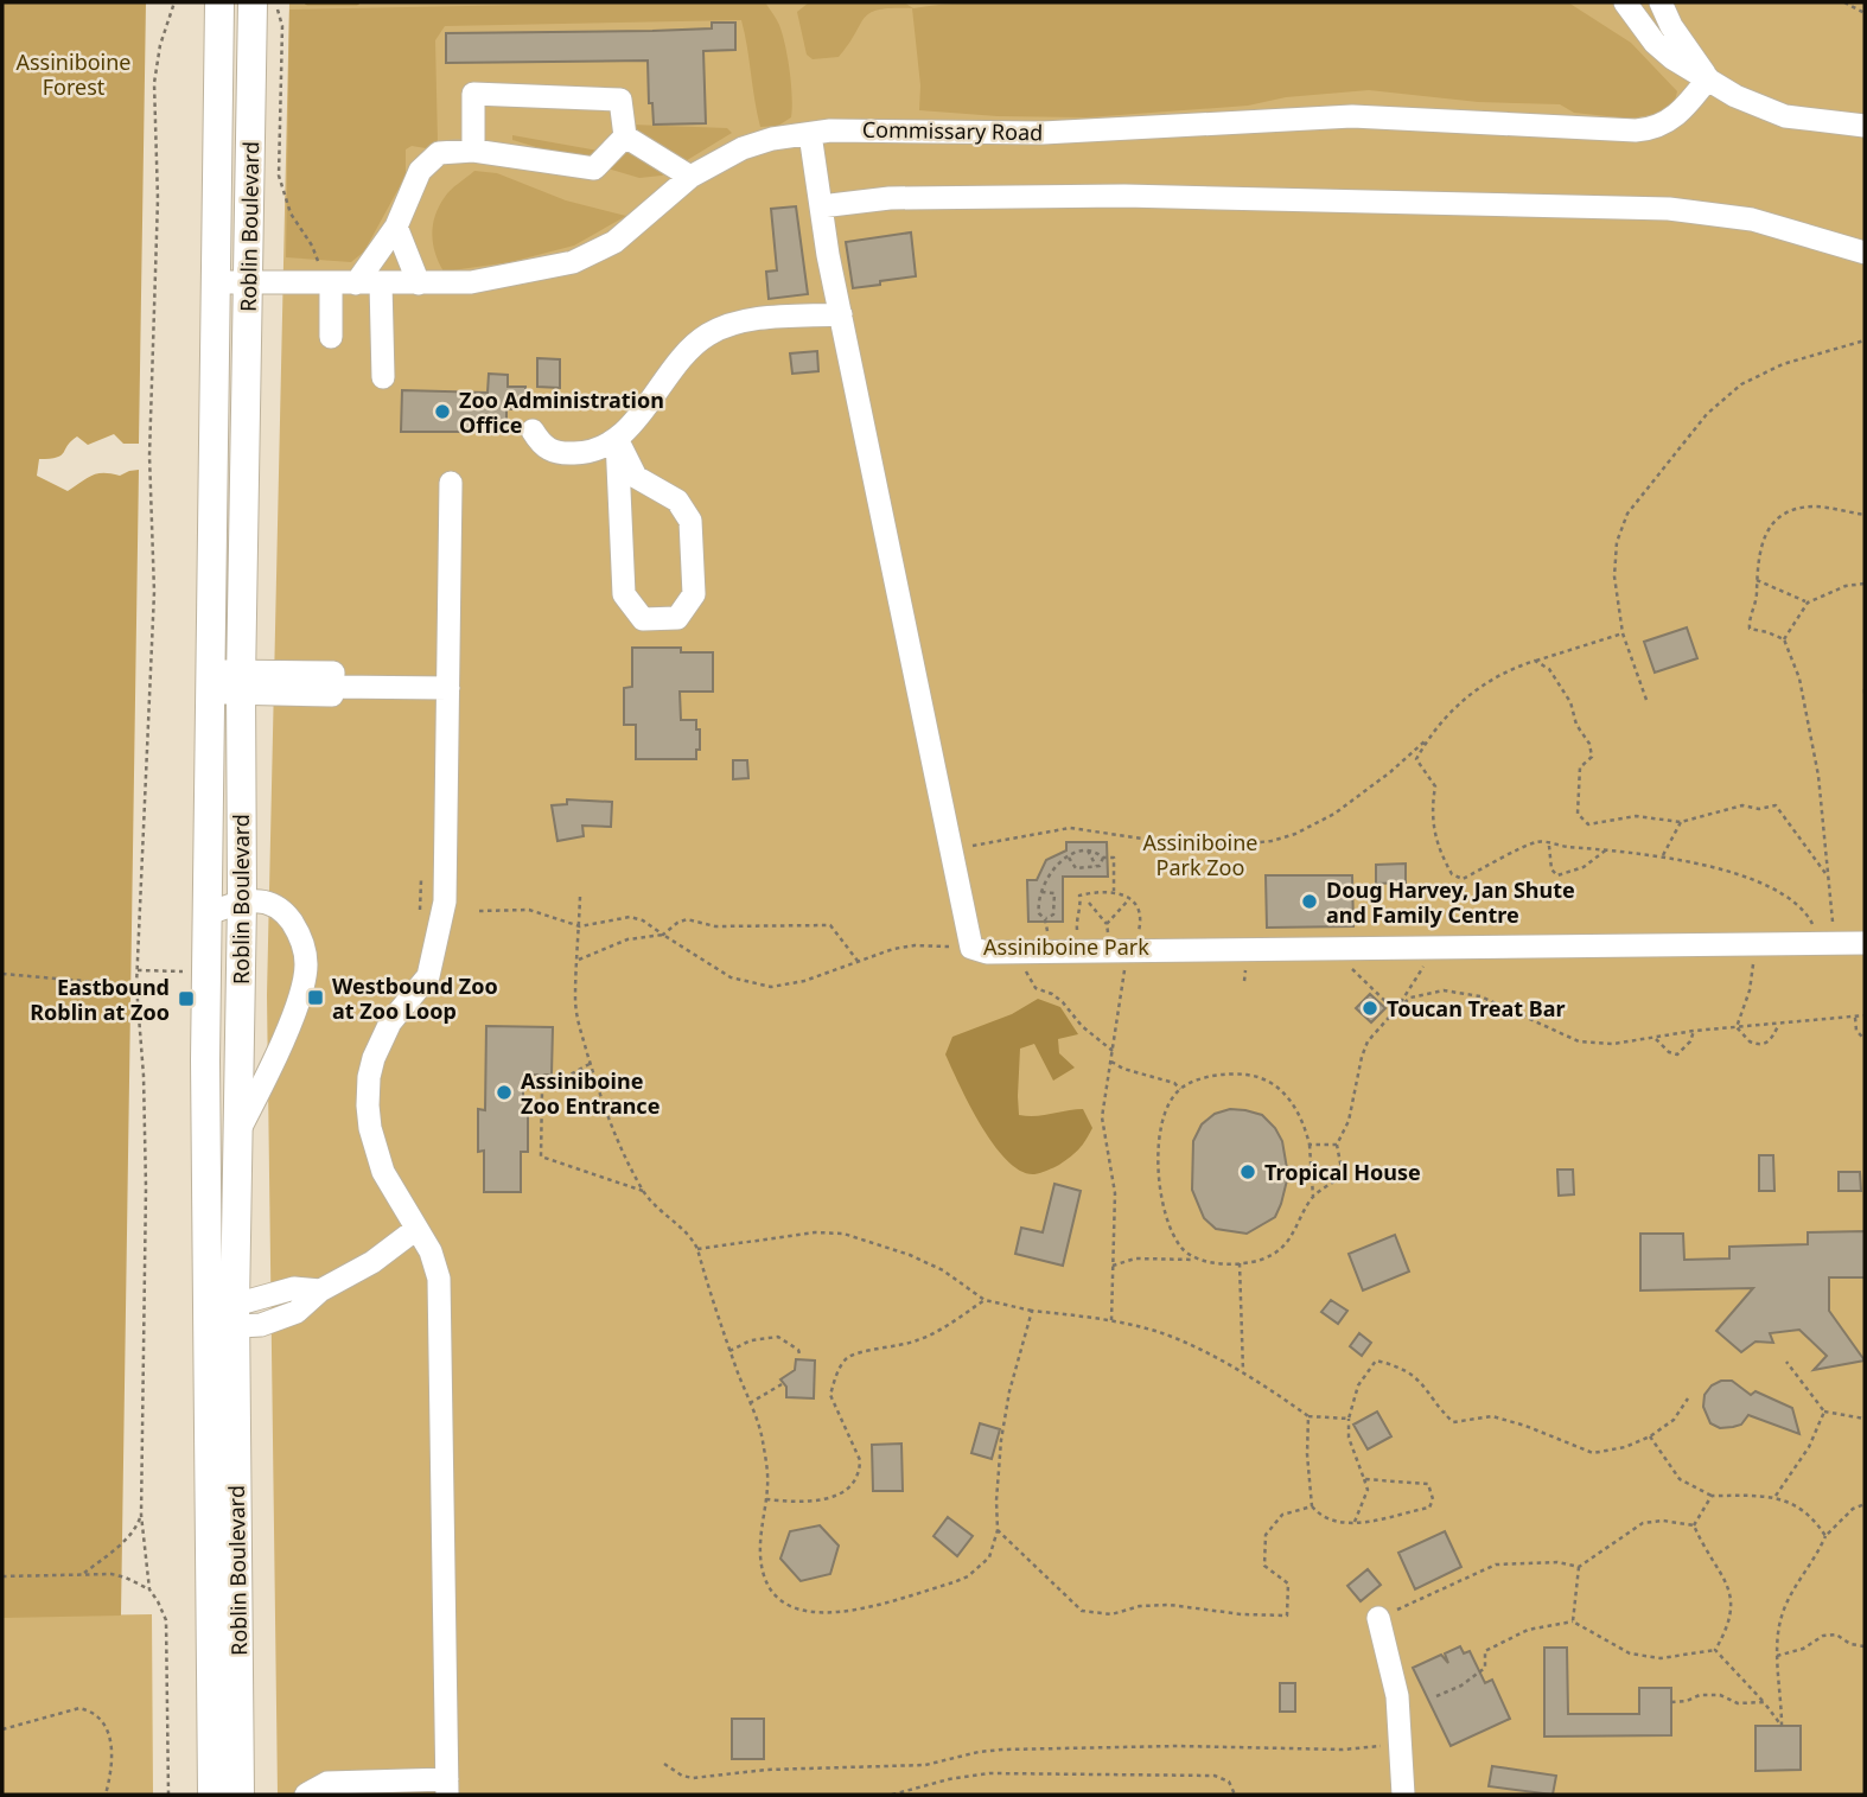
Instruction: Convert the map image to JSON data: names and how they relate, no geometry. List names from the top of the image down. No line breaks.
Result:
{"streets":{"main road":["Roblin Boulevard"],"street":["Commissary Road"]},"crossings":[["Commissary Road","Roblin Boulevard"]],"parks":["Assiniboine Forest","Assiniboine Park Zoo","Assiniboine Park"],"places":{"other":["Zoo Administration Office","Doug Harvey, Jan Shute and Family Centre","Toucan Treat Bar","Assiniboine Zoo Entrance","Tropical House"],"transit":["Westbound Zoo at Zoo Loop","Eastbound Roblin at Zoo"]}}
